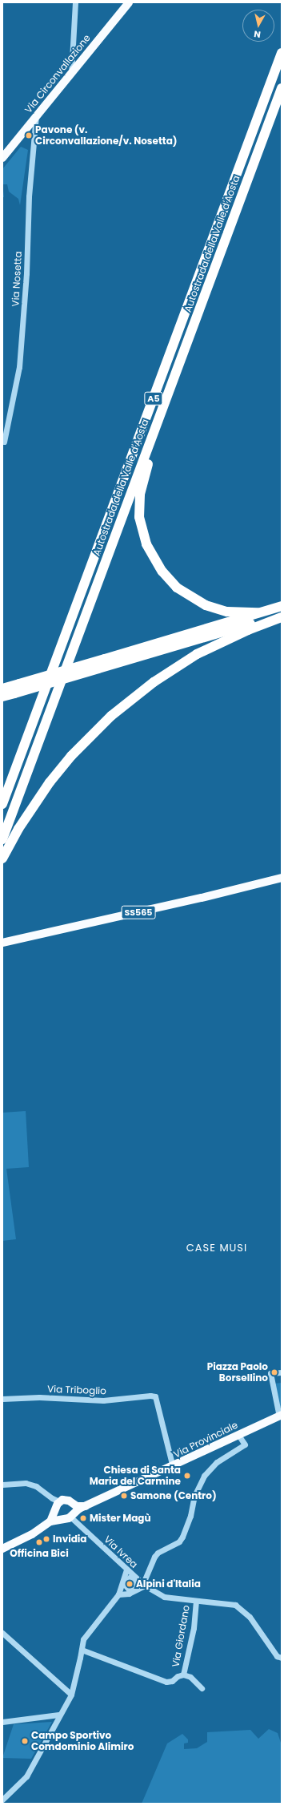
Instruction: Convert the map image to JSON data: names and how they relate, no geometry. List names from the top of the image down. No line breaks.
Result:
{"streets":{"highway":["Autostrada della Valle d'Aosta","A5"],"main road":["Via Circonvallazione","SS565","Via Provinciale"],"street":["Via Nosetta","Via Triboglio","Via Ivrea","Via Giordano"]},"crossings":[["Via Circonvallazione","Via Nosetta"],["Via Triboglio","Via Provinciale"],["Via Provinciale","Via Ivrea"],["Via Ivrea","Via Giordano"]],"districts":["CASE MUSI"],"places":["Pavone (v. Circonvallazione/v. Nosetta)","Piazza Paolo Borsellino","Chiesa di Santa Maria del Carmine","Samone (Centro)","Mister Magù","Invidia","Officina Bici","Alpini d'Italia","Campo Sportivo Comdominio Alimiro"],"north":"bottom"}
